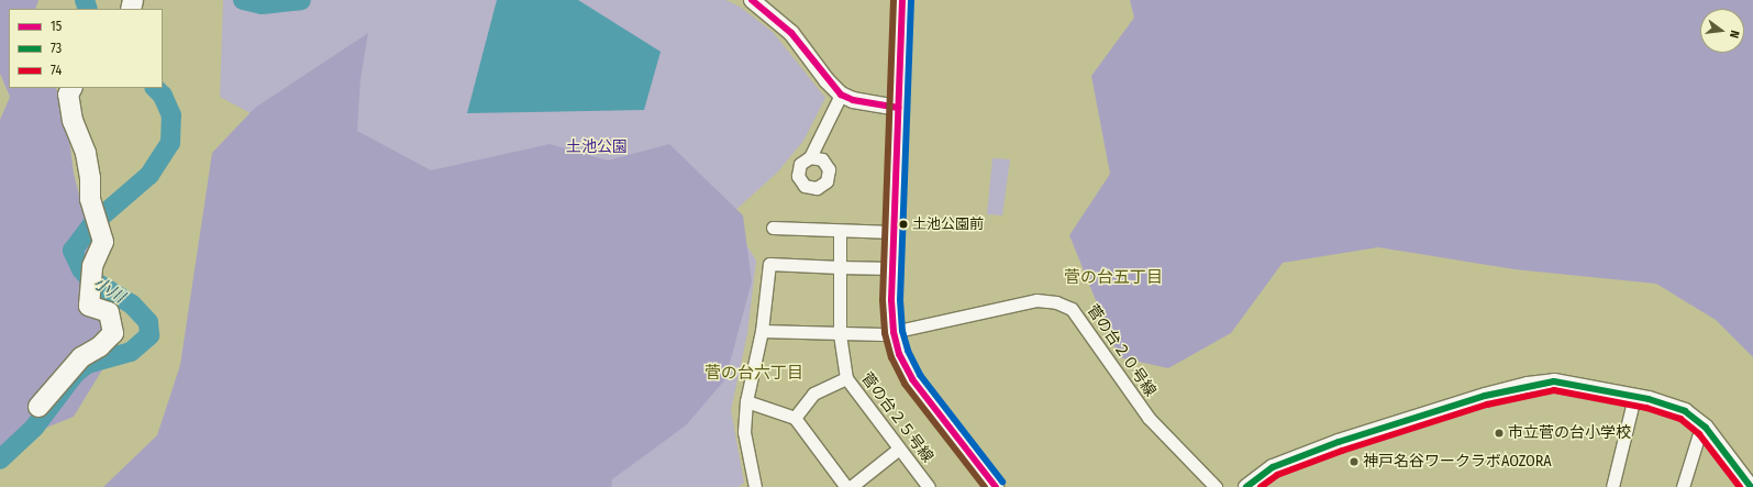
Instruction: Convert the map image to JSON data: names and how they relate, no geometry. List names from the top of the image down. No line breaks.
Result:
{"streets":{"street":["菅の台２０号線","菅の台２５号線"]},"crossings":[["菅の台２０号線","菅の台２５号線"]],"districts":["菅の台五丁目","菅の台六丁目"],"water":["小川"],"parks":["土池公園"],"places":["土池公園前","市立菅の台小学校","神戸名谷ワークラボAOZORA"],"lines":["transit line 15","transit line 73","transit line 74"],"legend":["15","73","74"],"north":"right"}
